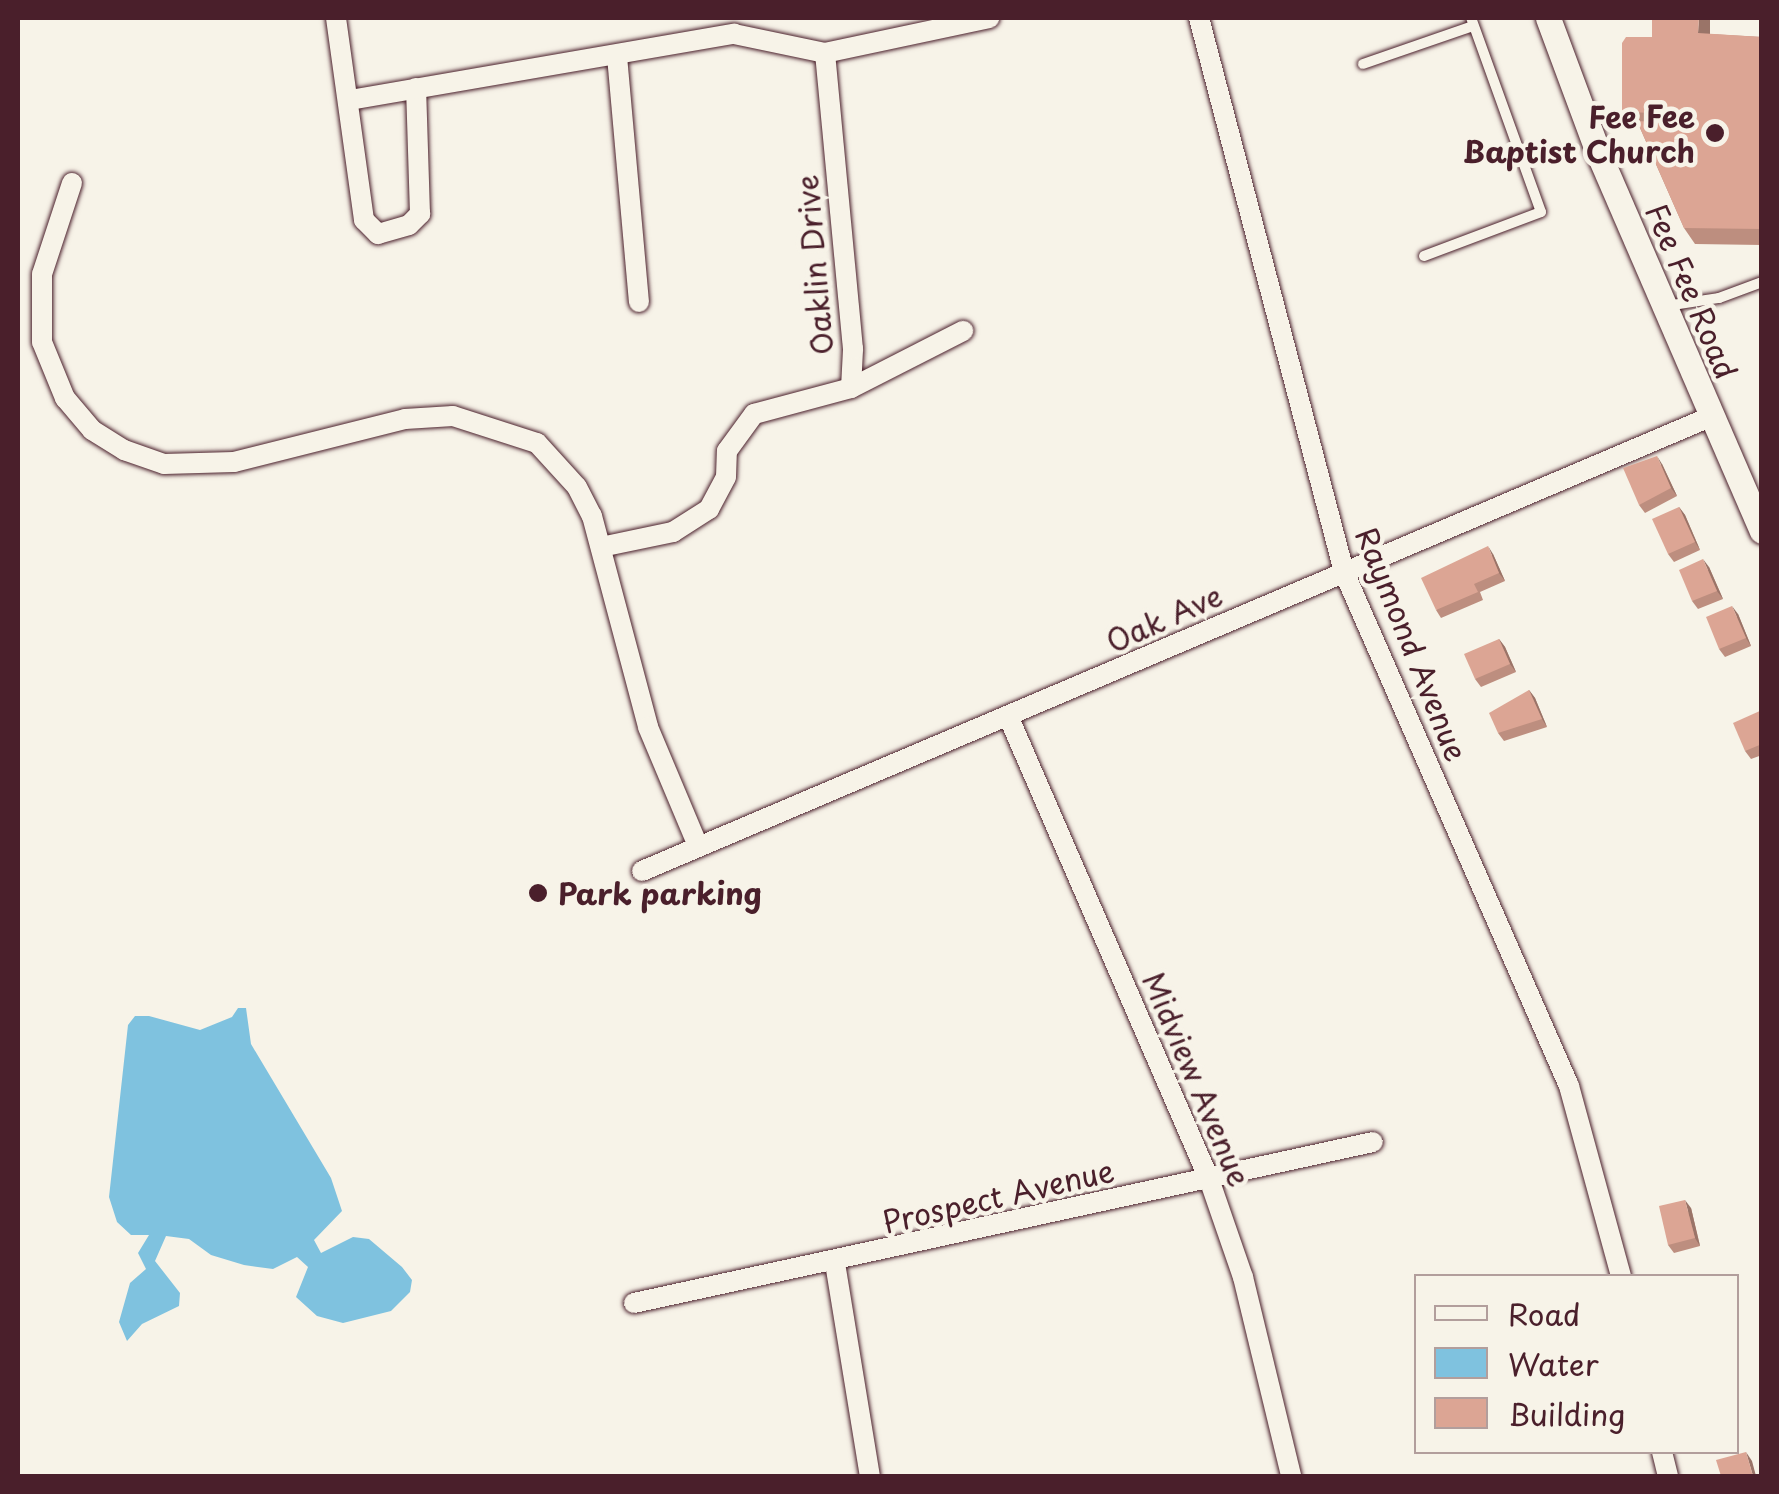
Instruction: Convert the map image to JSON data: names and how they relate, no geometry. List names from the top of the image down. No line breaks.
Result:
{"streets":{"street":["Oaklin Drive","Fee Fee Road","Oak Ave","Raymond Avenue","Midview Avenue","Prospect Avenue"]},"crossings":[["Fee Fee Road","Oak Ave"],["Oak Ave","Raymond Avenue"],["Oak Ave","Midview Avenue"],["Midview Avenue","Prospect Avenue"]],"places":["Fee Fee Baptist Church","Park parking"],"legend":["Road","Water","Building"]}
